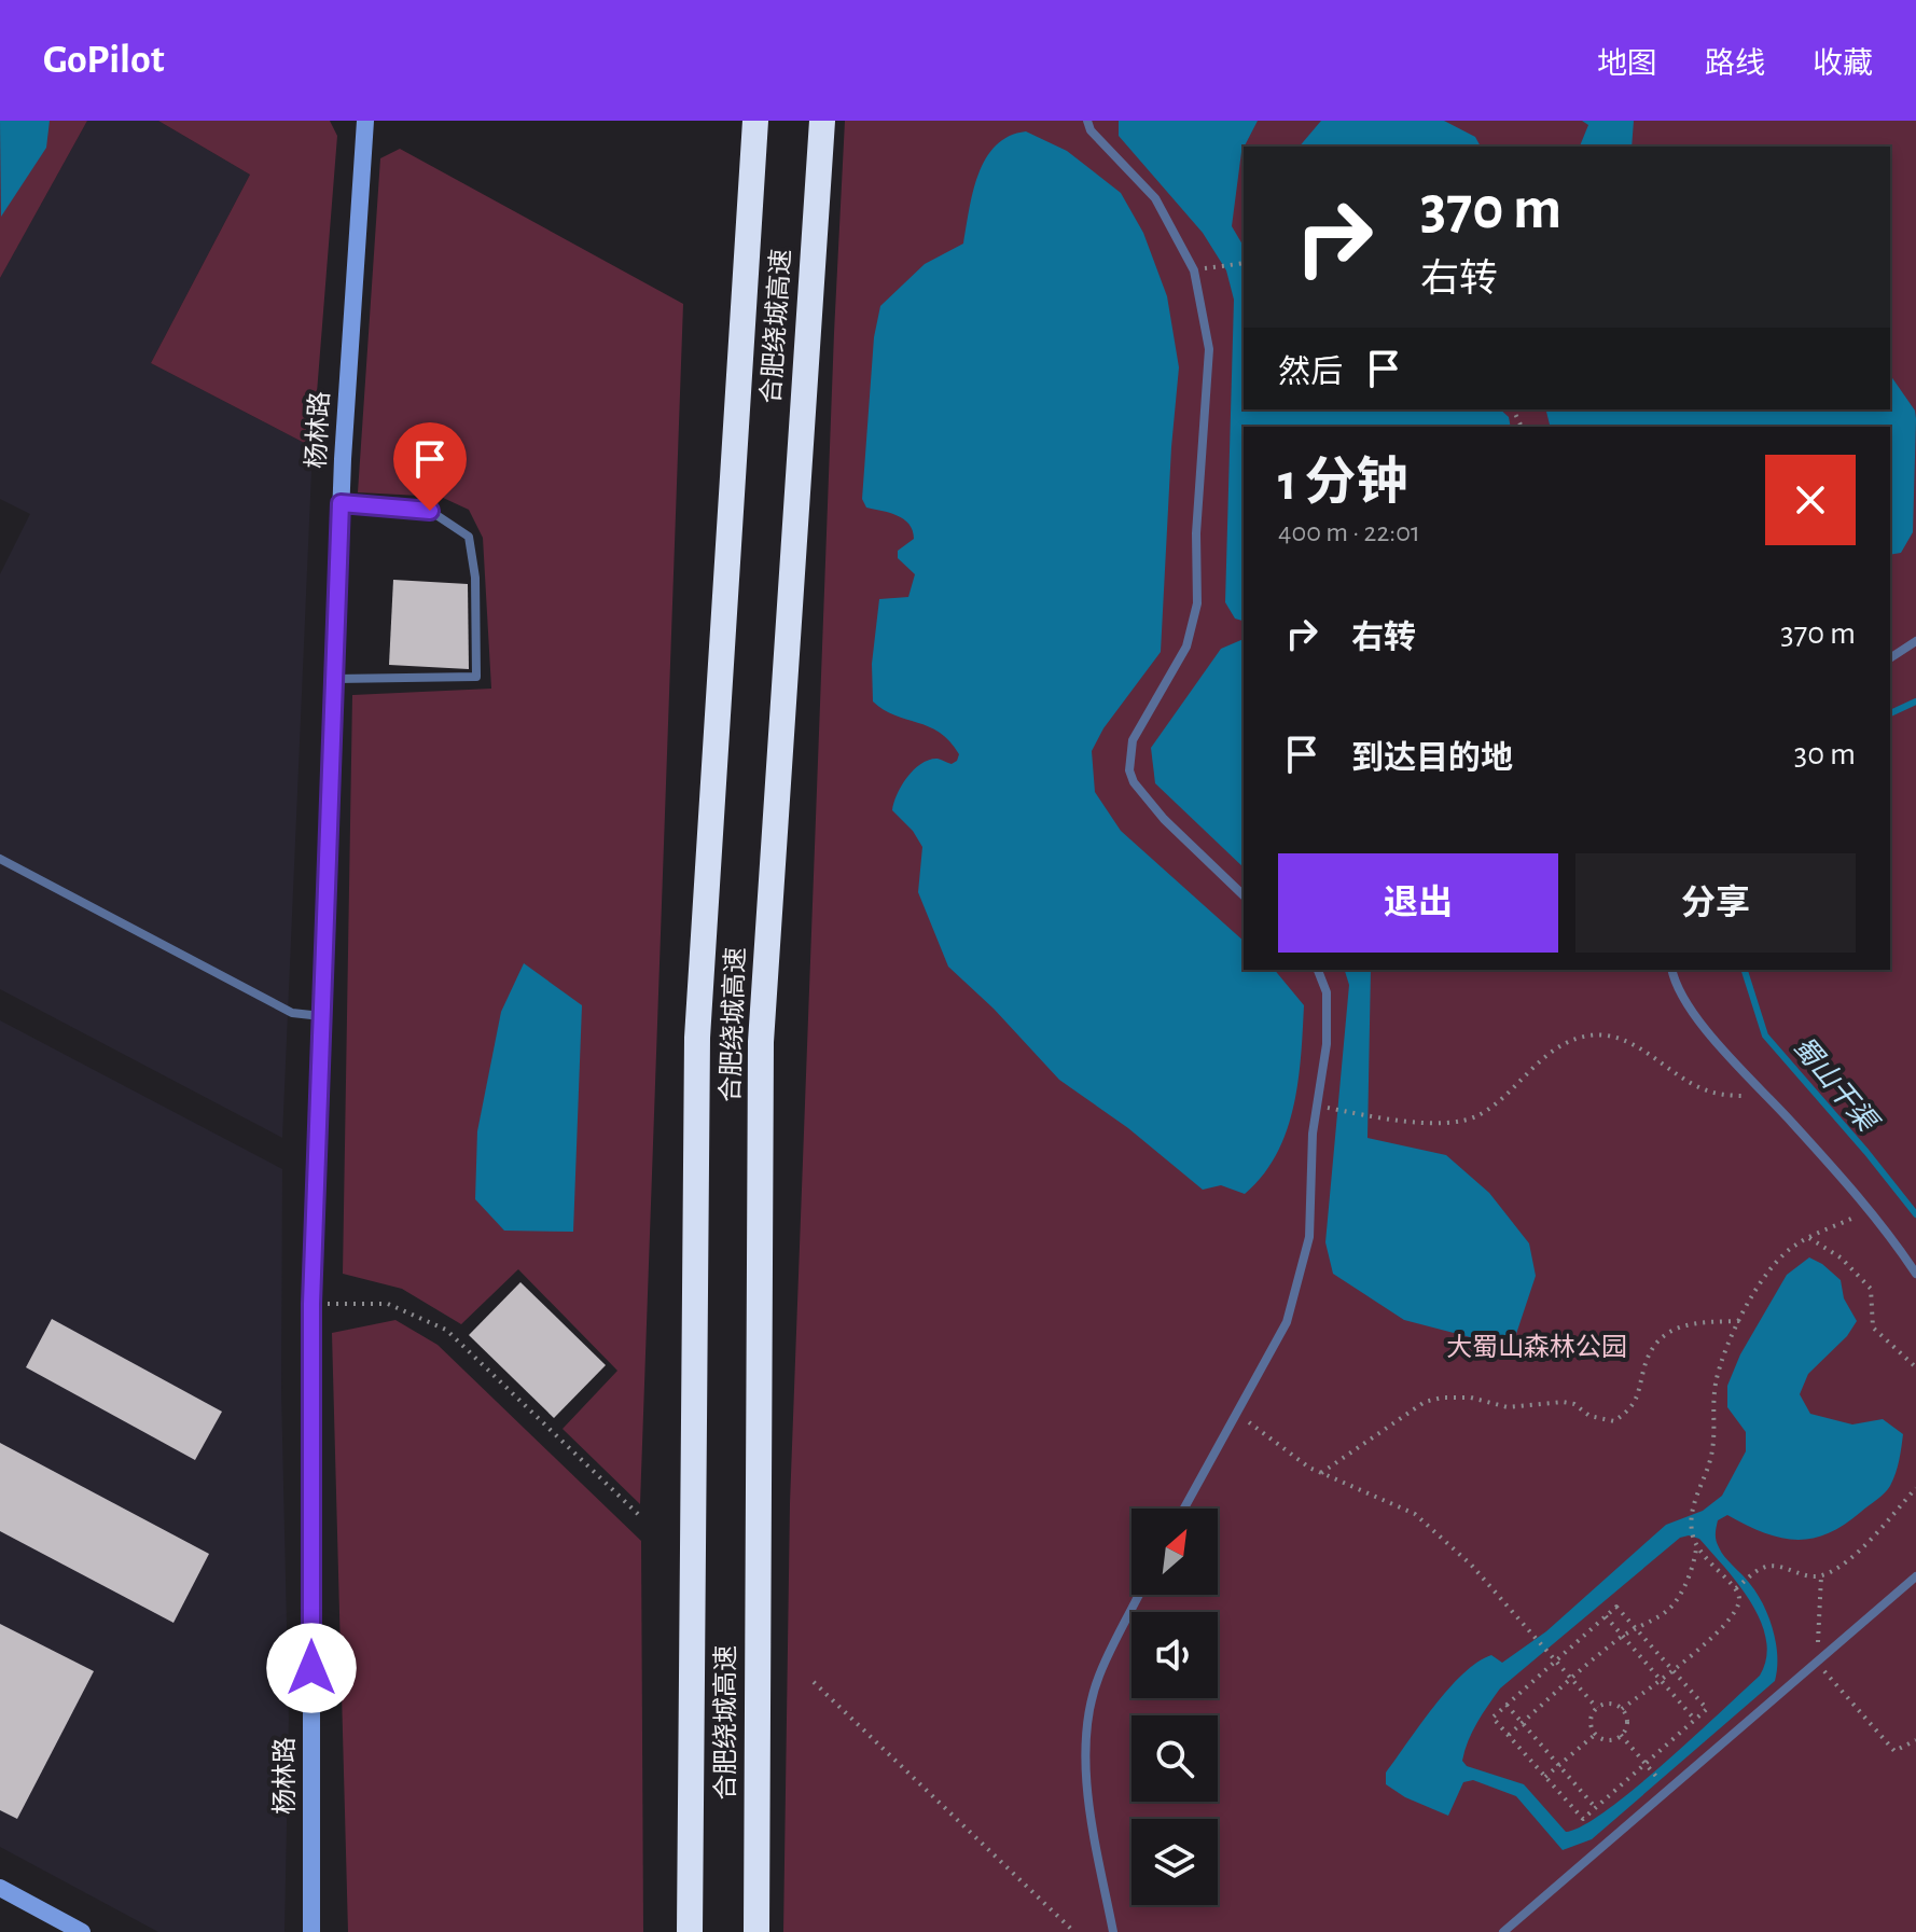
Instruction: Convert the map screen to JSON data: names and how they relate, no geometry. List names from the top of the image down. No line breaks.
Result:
{"streets":{"highway":["合肥绕城高速"],"street":["杨林路"]},"water":["蜀山干渠"],"parks":["大蜀山森林公园"],"north":"top right","page":{"header":"GoPilot","nav":["地图","路线","收藏"],"turn":["370 m","右转"],"then":"然后","heading":["1 分钟","400 m · 22:01"],"list":[{"name":"右转","value":"370 m"},{"name":"到达目的地","value":"30 m"}],"buttons":["退出","分享"]}}
